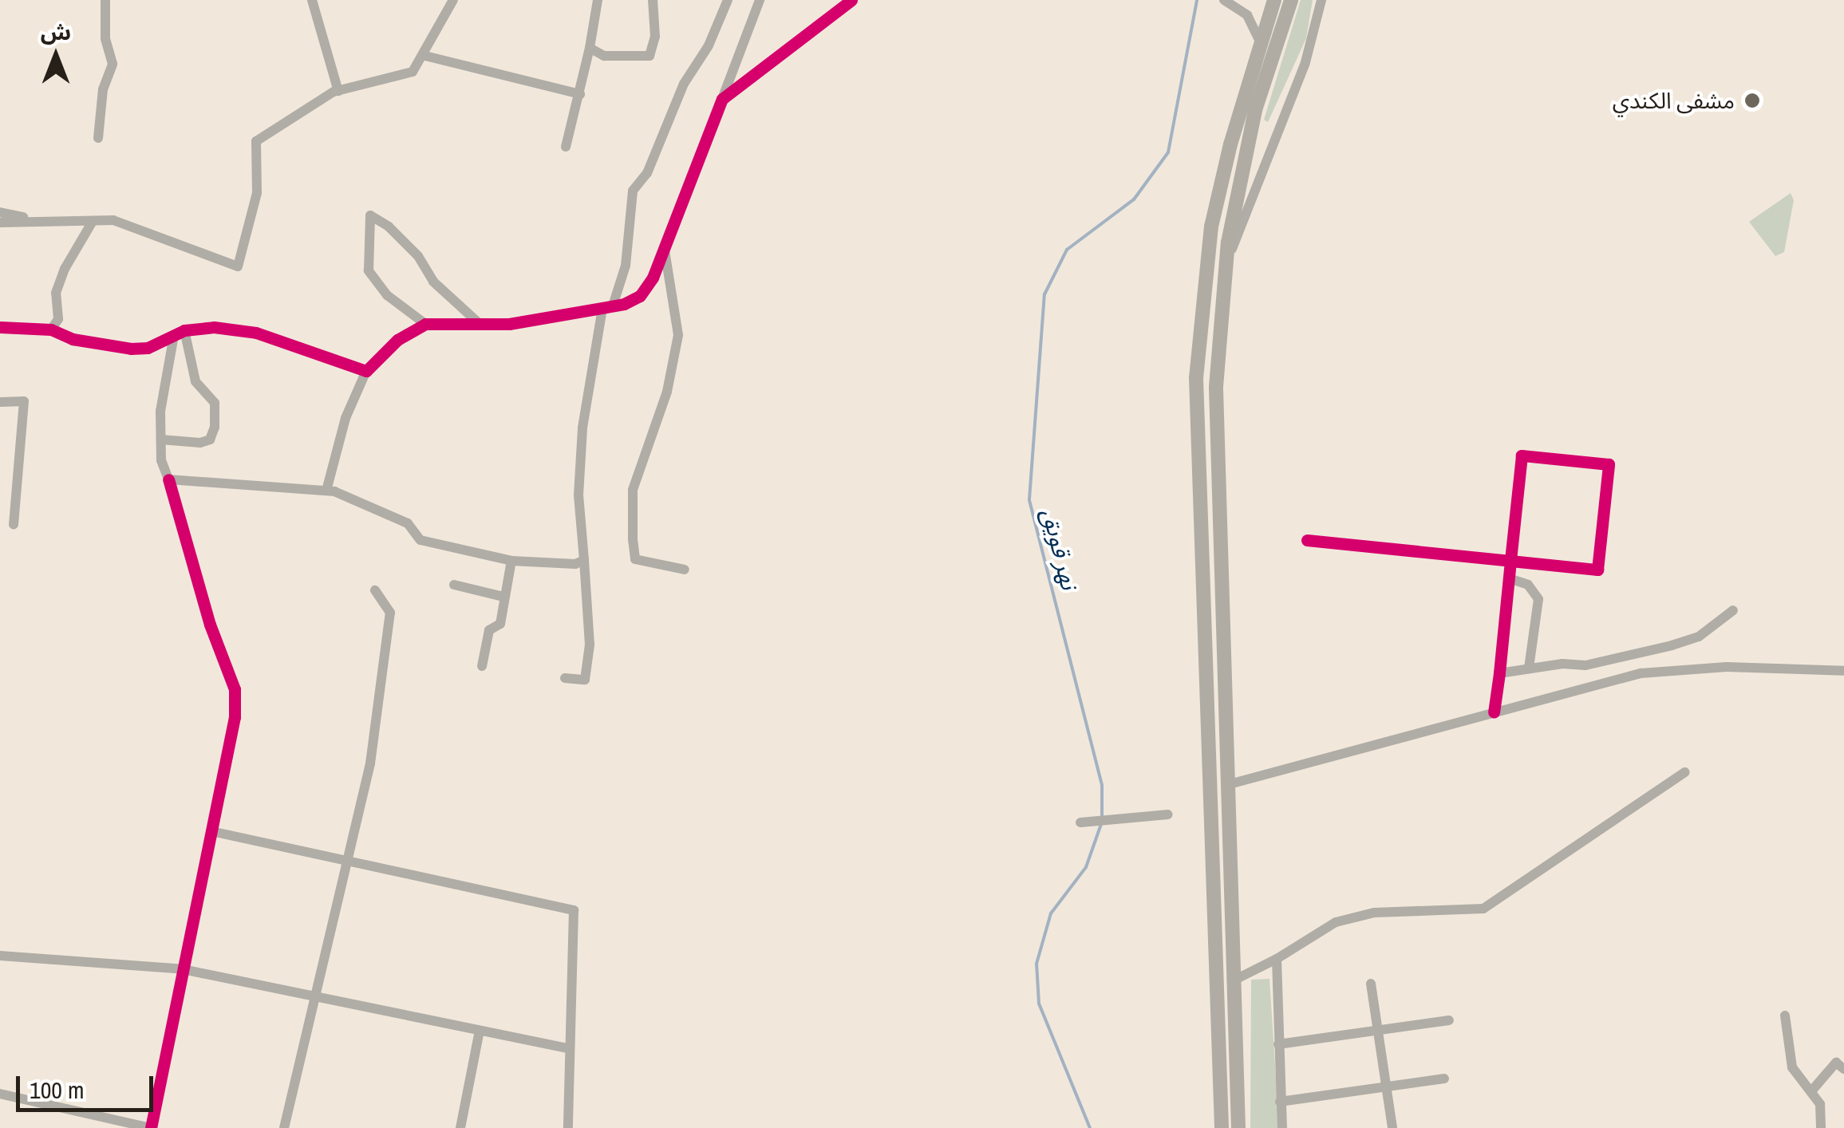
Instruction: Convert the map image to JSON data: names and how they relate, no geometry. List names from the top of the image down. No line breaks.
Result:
{"water":["نهر قويق"],"places":["مشفى الكندي"],"scale_bar":"100 m","north":"top"}
